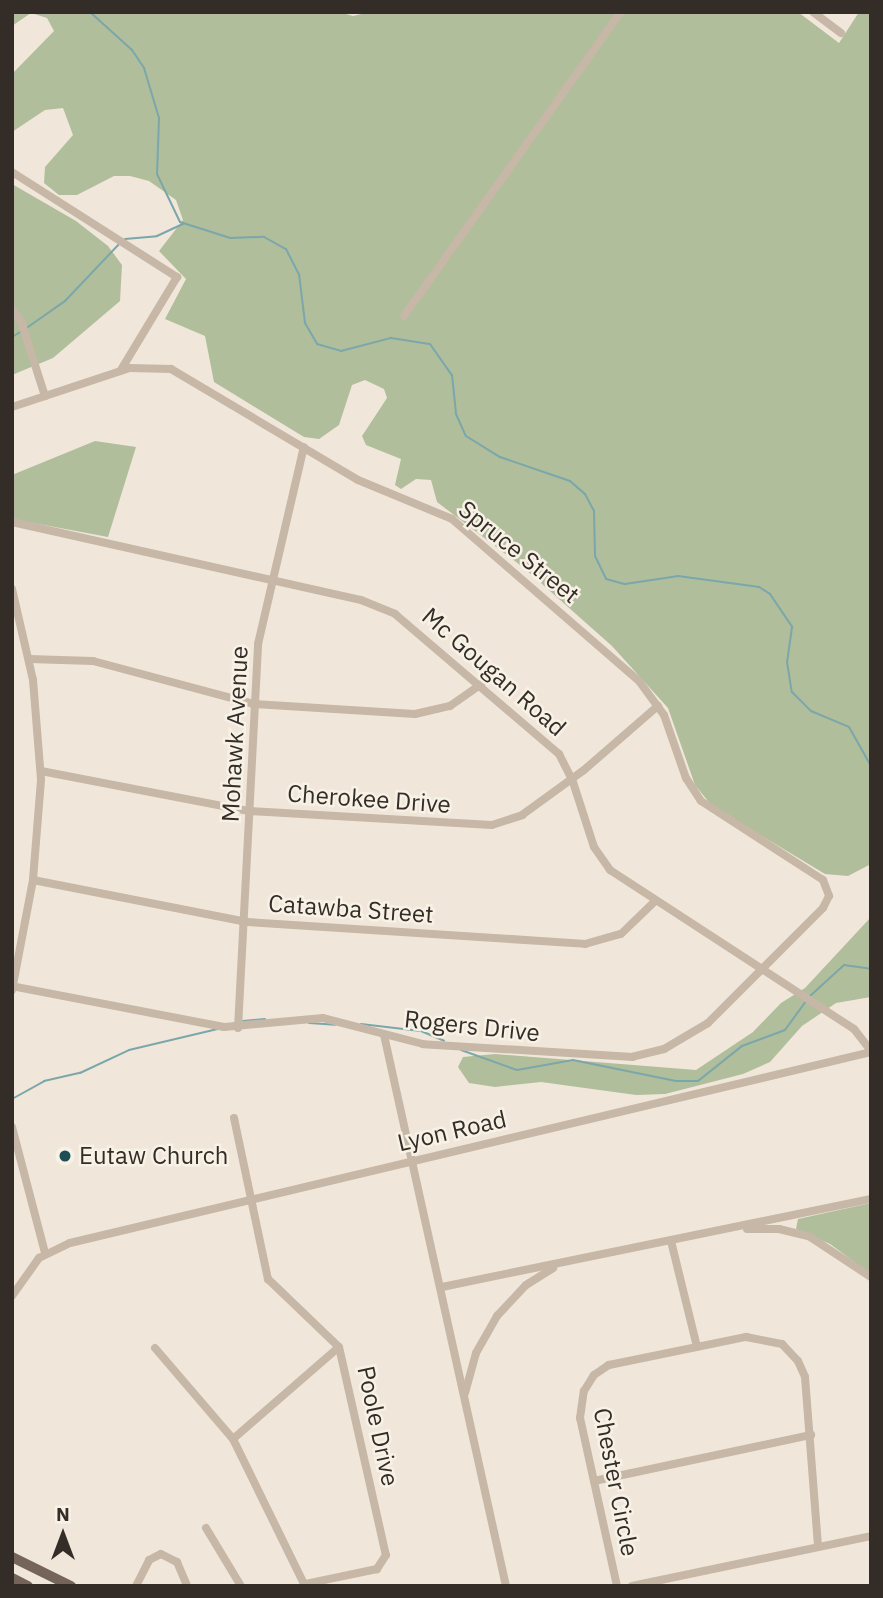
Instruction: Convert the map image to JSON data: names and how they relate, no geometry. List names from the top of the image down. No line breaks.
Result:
{"streets":{"street":["Spruce Street","Mc Gougan Road","Mohawk Avenue","Cherokee Drive","Catawba Street","Rogers Drive","Lyon Road","Poole Drive","Chester Circle"]},"crossings":[["Spruce Street","Mohawk Avenue"],["Spruce Street","Cherokee Drive"],["Spruce Street","Rogers Drive"],["Mc Gougan Road","Mohawk Avenue"],["Mc Gougan Road","Cherokee Drive"],["Mc Gougan Road","Catawba Street"],["Mc Gougan Road","Rogers Drive"],["Mc Gougan Road","Lyon Road"],["Mohawk Avenue","Cherokee Drive"],["Mohawk Avenue","Catawba Street"],["Mohawk Avenue","Rogers Drive"]],"places":["Eutaw Church"],"north":"top"}
